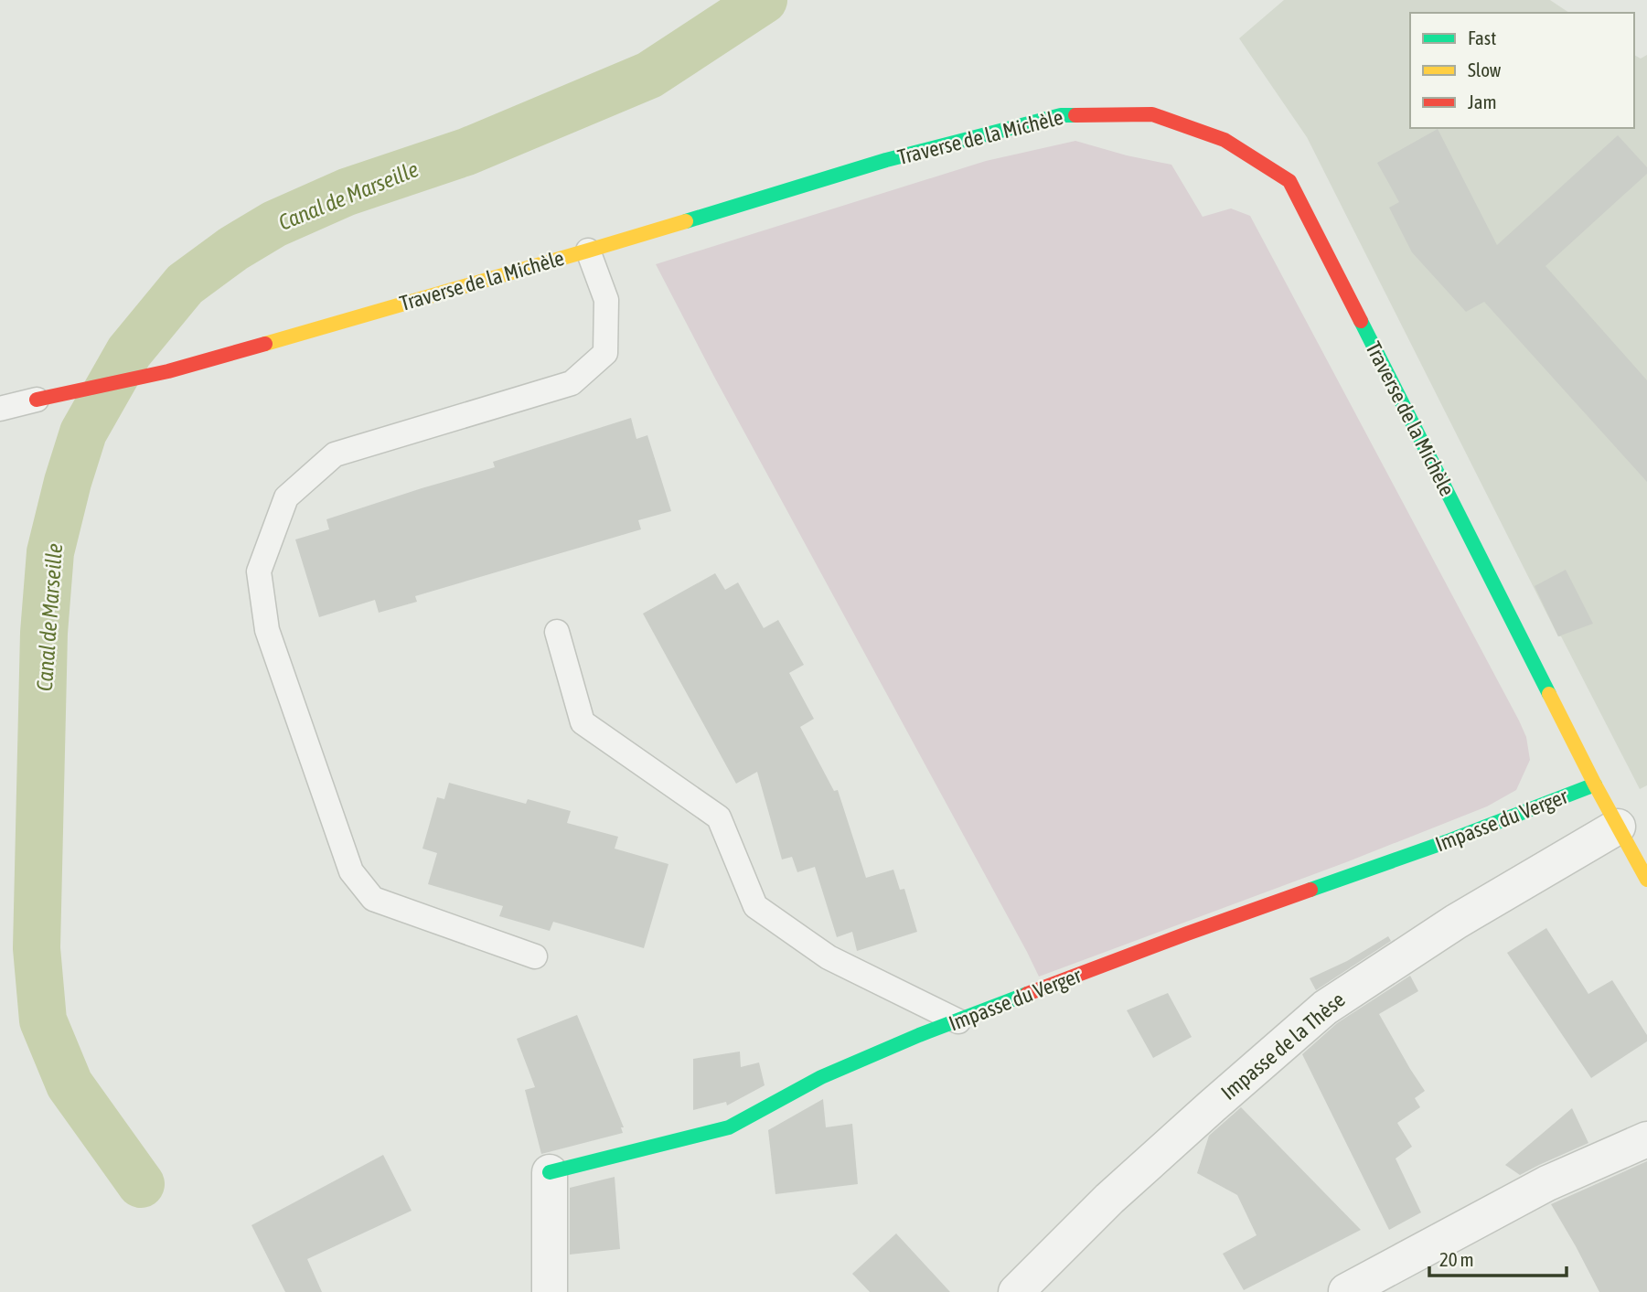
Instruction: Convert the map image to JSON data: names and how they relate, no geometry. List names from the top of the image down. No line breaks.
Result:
{"streets":{"street":["Traverse de la Michèle","Impasse du Verger","Impasse de la Thèse"]},"crossings":[["Traverse de la Michèle","Impasse du Verger"],["Traverse de la Michèle","Impasse de la Thèse"]],"water":["Canal de Marseille"],"legend":["Fast","Slow","Jam"],"scale_bar":"20 m"}
